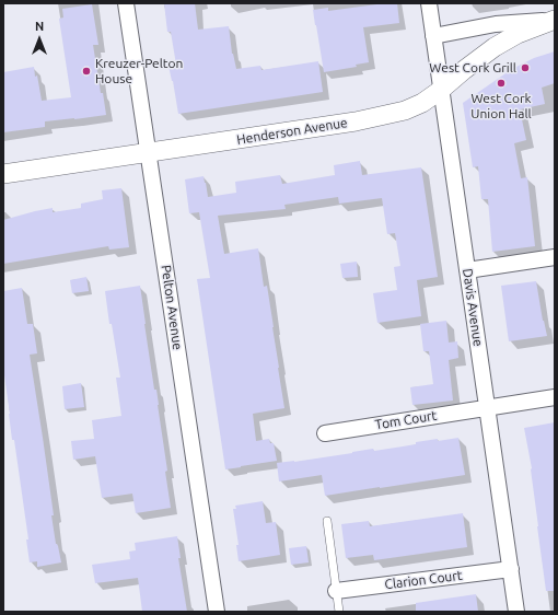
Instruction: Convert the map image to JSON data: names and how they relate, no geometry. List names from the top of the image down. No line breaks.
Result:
{"streets":{"street":["Henderson Avenue","Pelton Avenue","Davis Avenue","Tom Court","Clarion Court"]},"crossings":[["Henderson Avenue","Pelton Avenue"],["Henderson Avenue","Davis Avenue"],["Davis Avenue","Tom Court"],["Davis Avenue","Clarion Court"]],"places":["West Cork Grill","Kreuzer-Pelton House","West Cork Union Hall"],"north":"top"}
